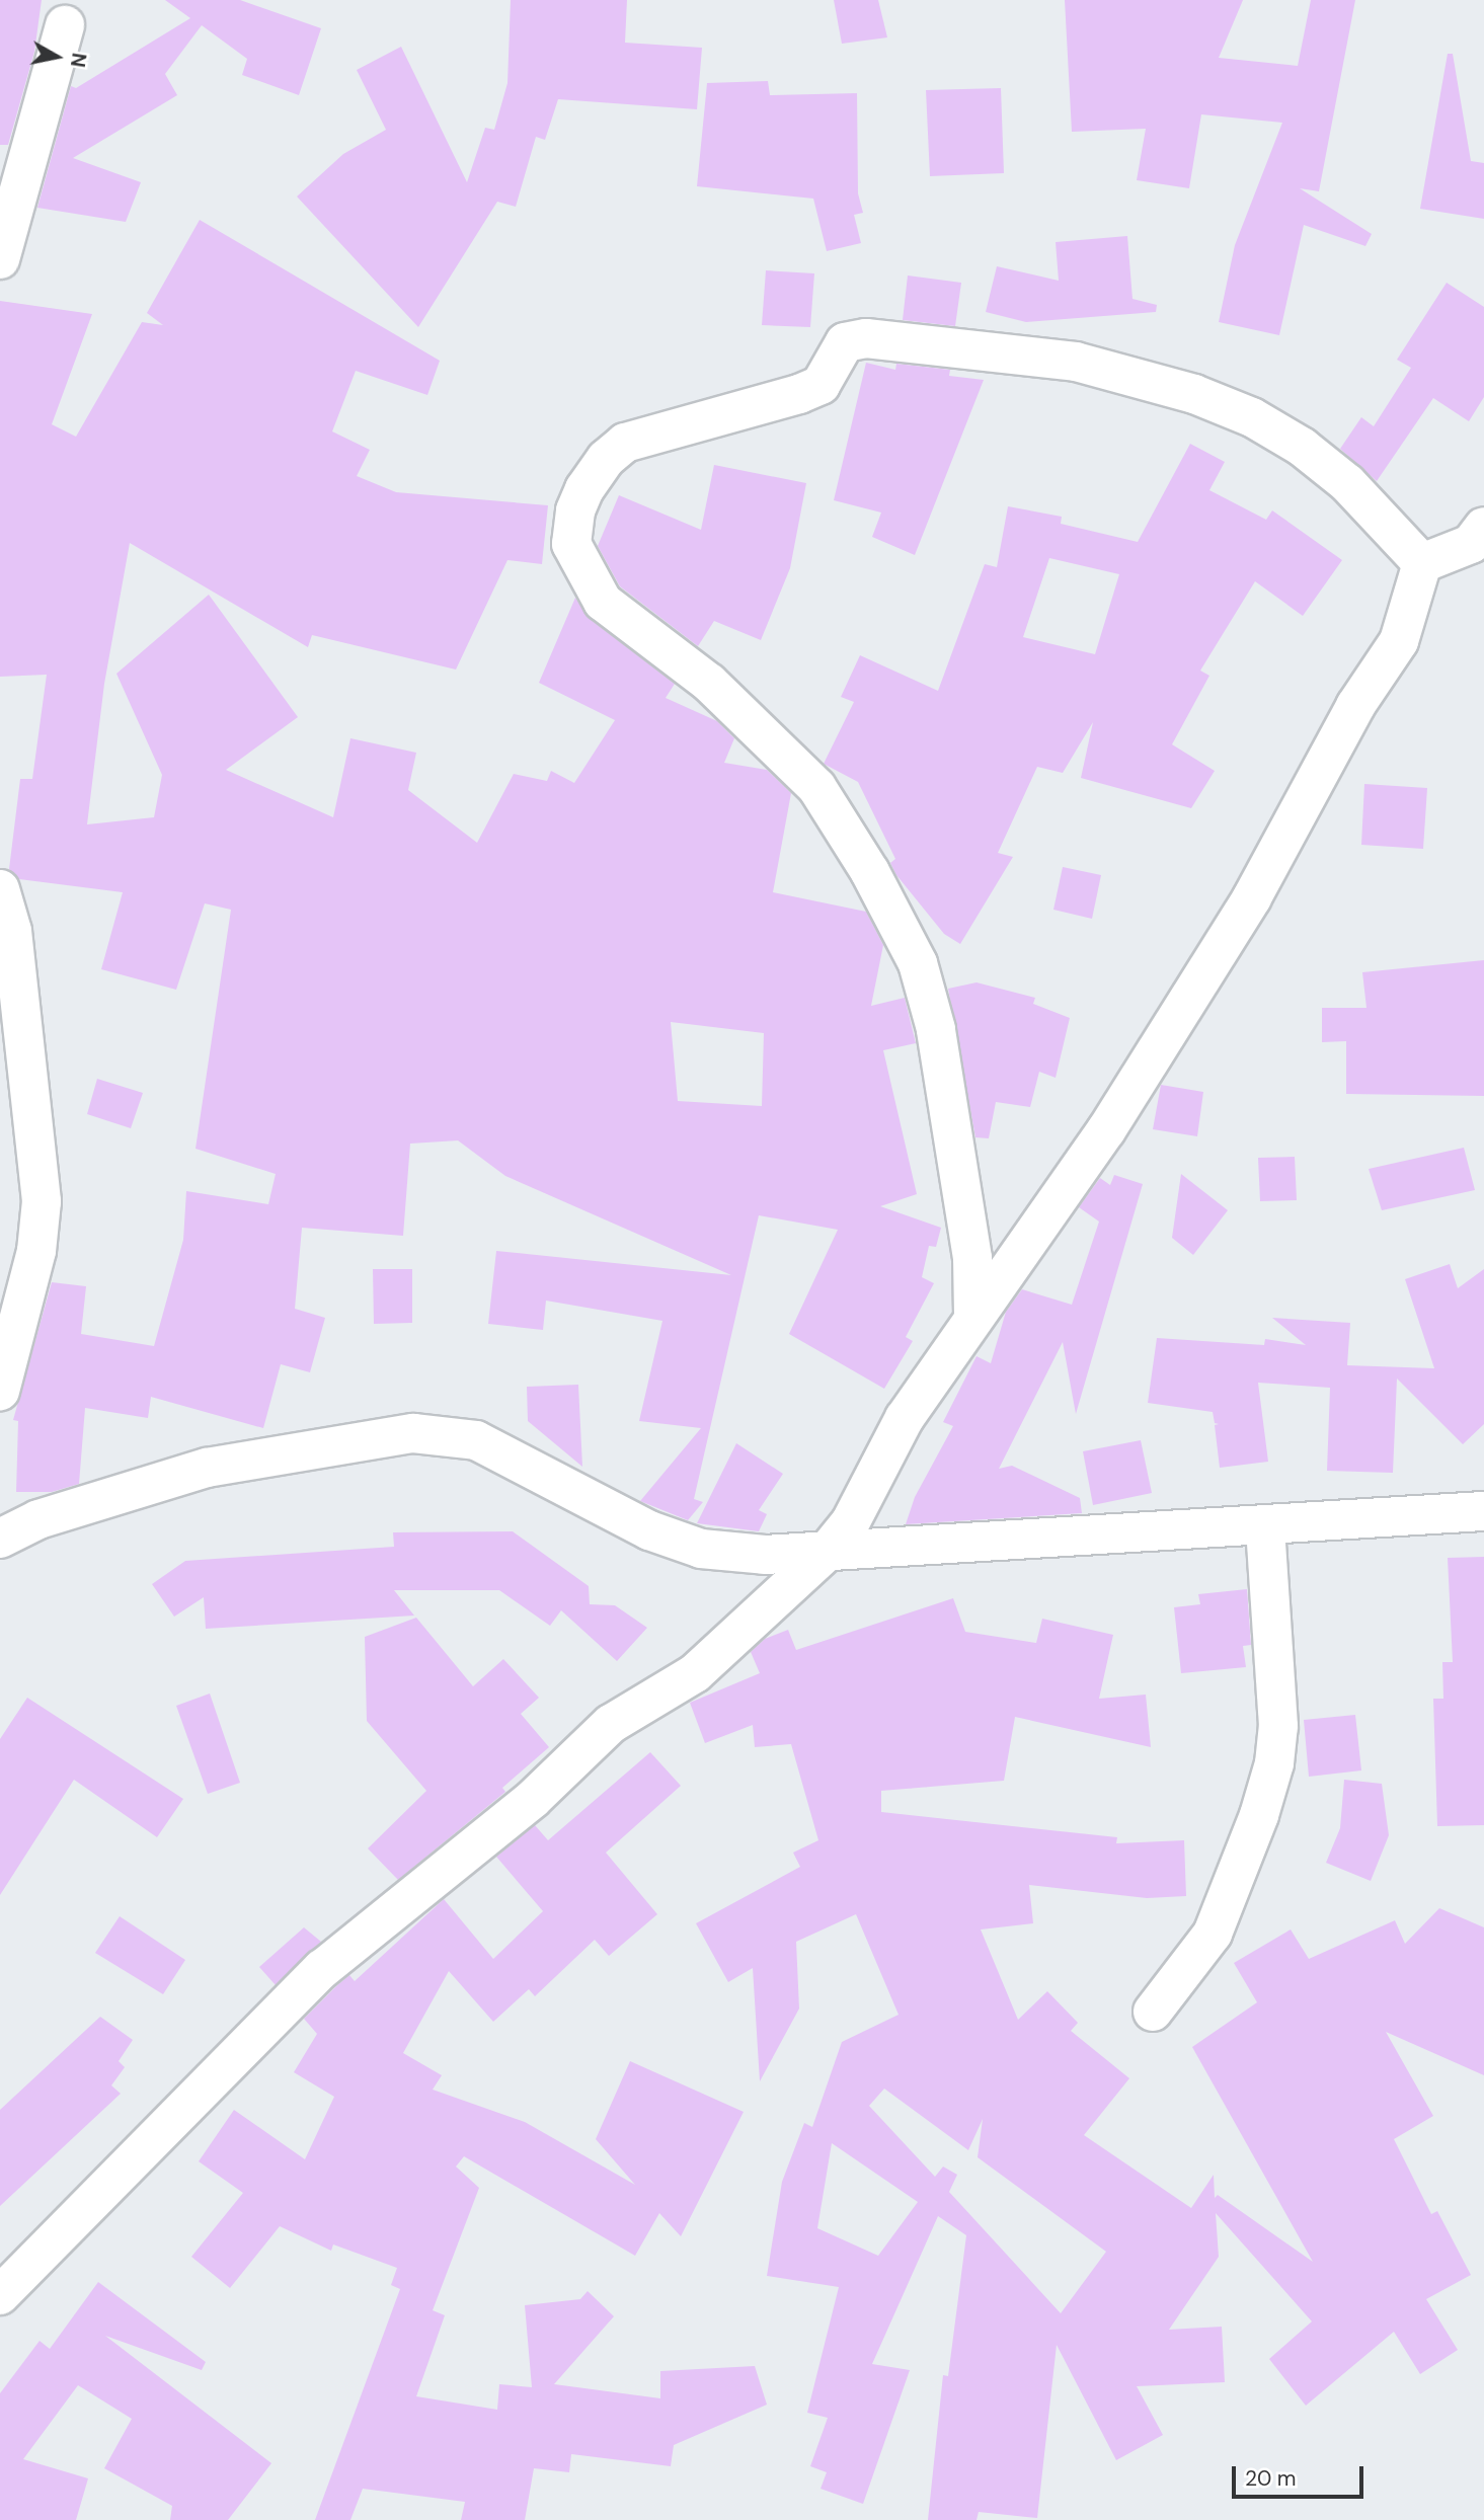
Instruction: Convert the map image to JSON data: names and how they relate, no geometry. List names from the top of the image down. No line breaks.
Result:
{"scale_bar":"20 m","north":"right"}
